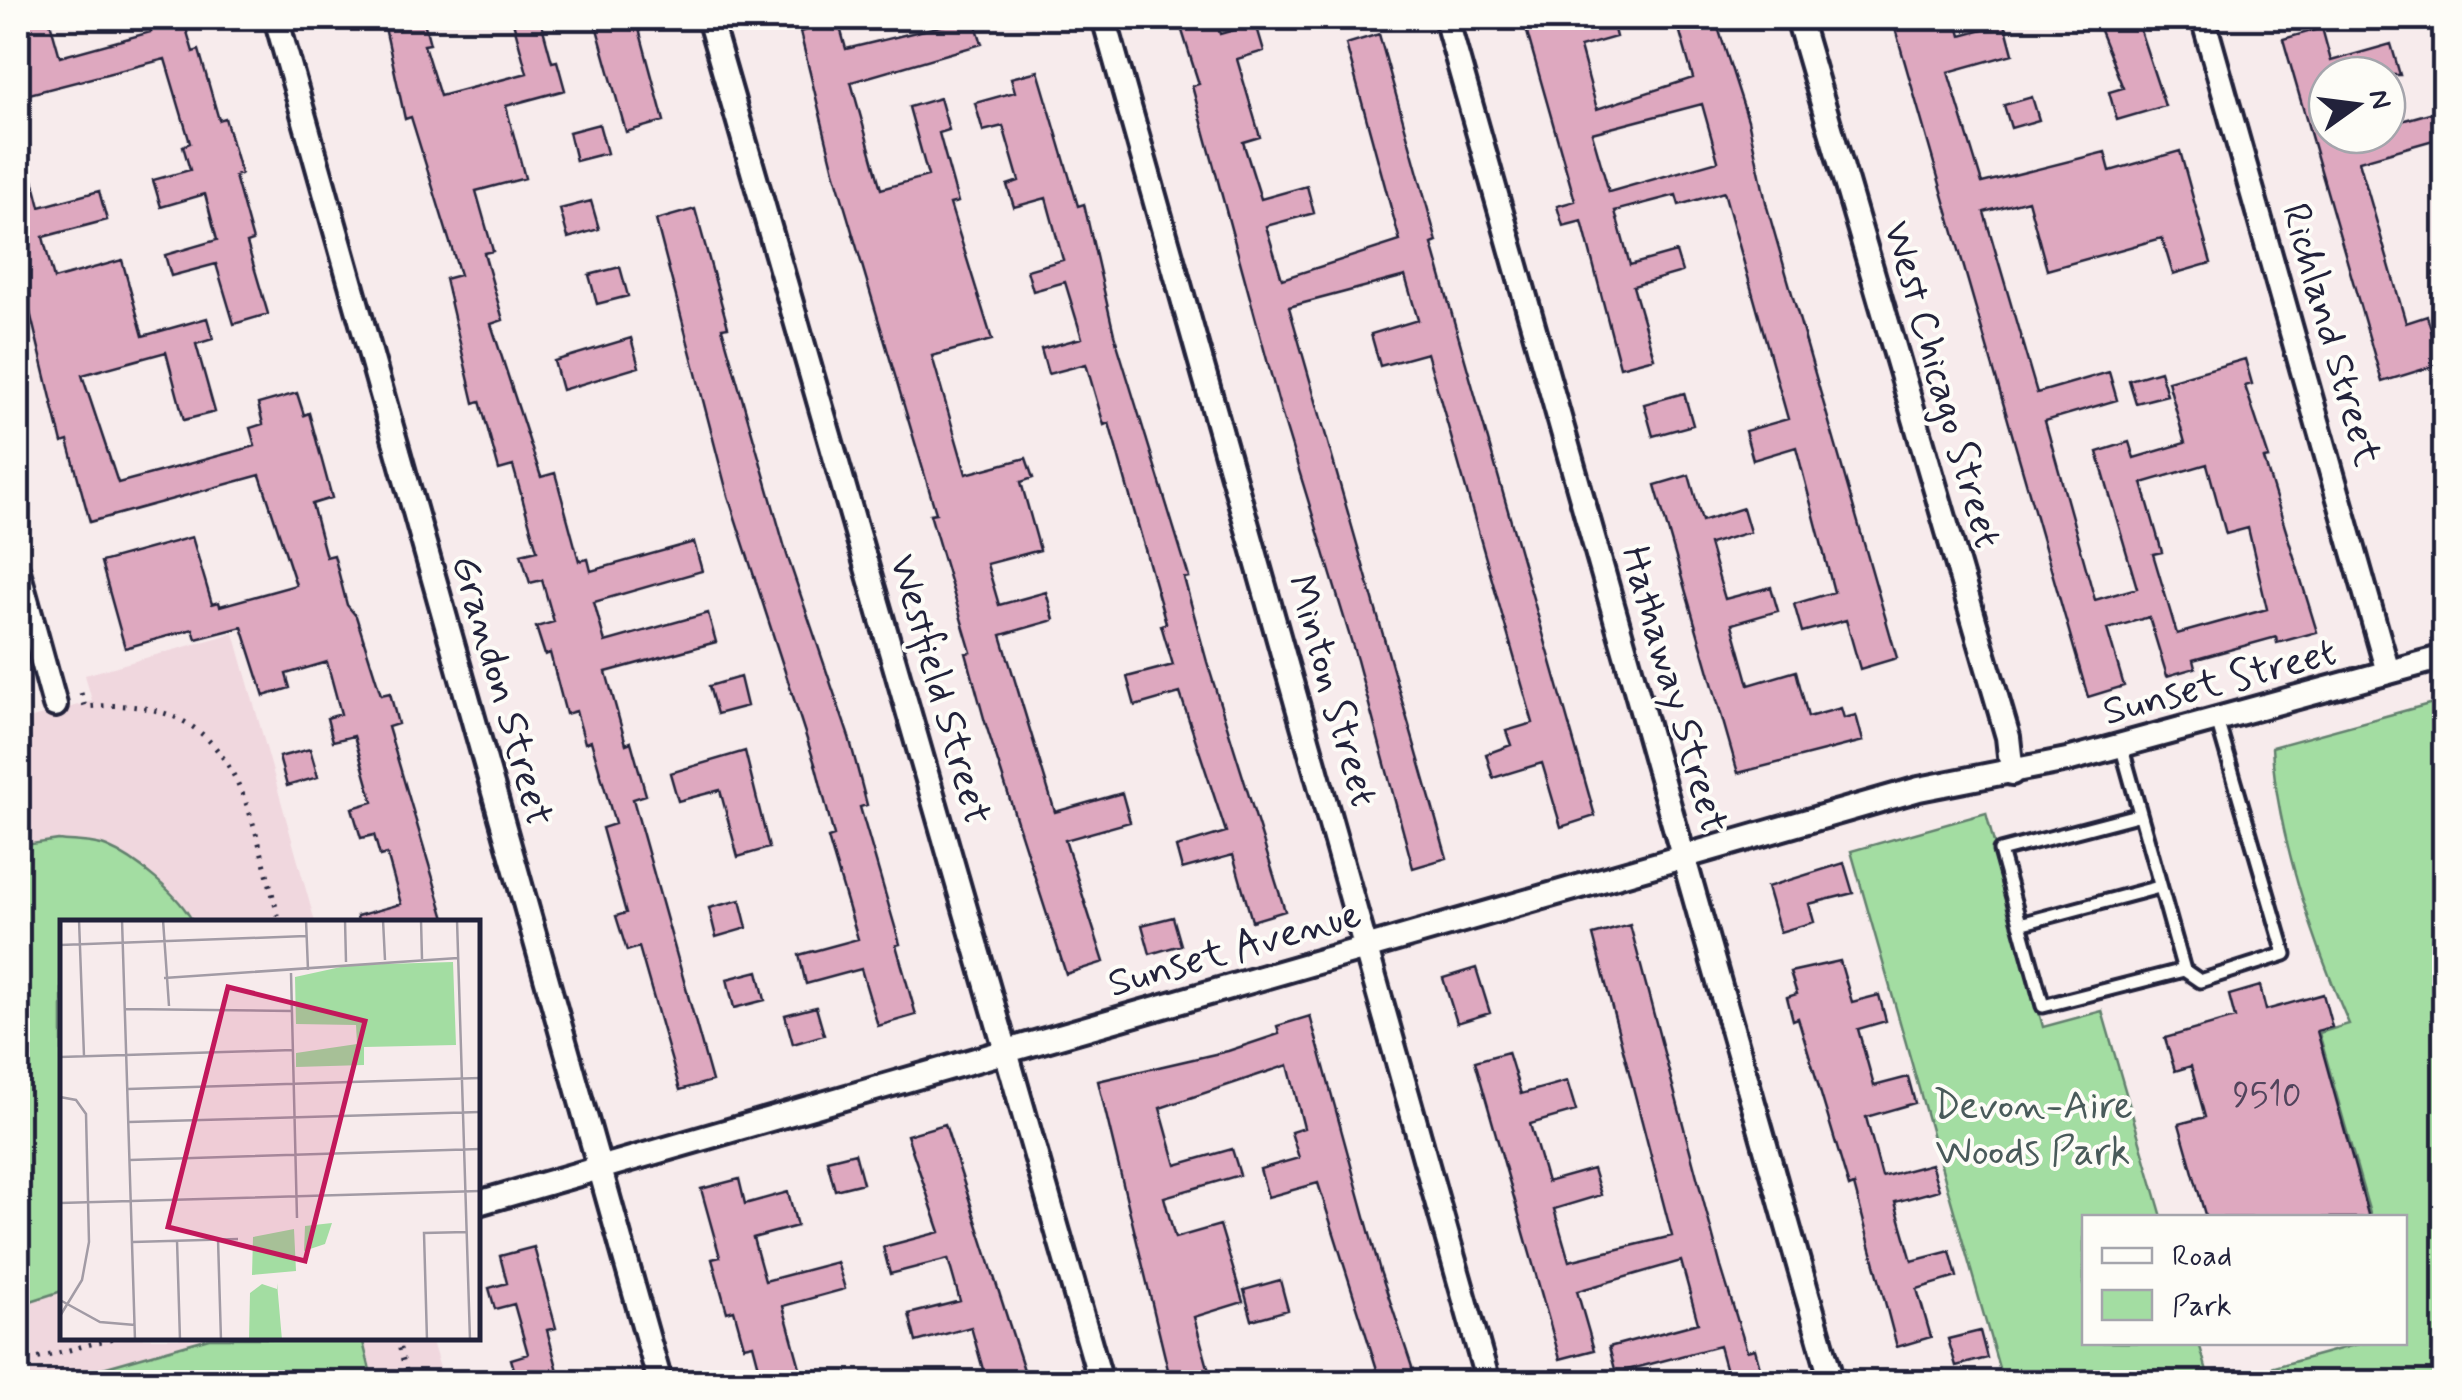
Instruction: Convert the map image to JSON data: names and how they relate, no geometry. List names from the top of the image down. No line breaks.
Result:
{"streets":{"street":["Richland Street","West Chicago Street","Sunset Street","Westfield Street","Hathaway Street","Grandon Street","Minton Street","Sunset Avenue"]},"crossings":[["Richland Street","Sunset Street"],["West Chicago Street","Sunset Street"],["West Chicago Street","Sunset Avenue"],["Sunset Street","Sunset Avenue"],["Westfield Street","Sunset Avenue"],["Hathaway Street","Sunset Avenue"],["Grandon Street","Sunset Avenue"],["Minton Street","Sunset Avenue"]],"parks":["Devon-Aire Woods Park"],"house_numbers":["9510"],"legend":["Road","Park"],"north":"right"}
